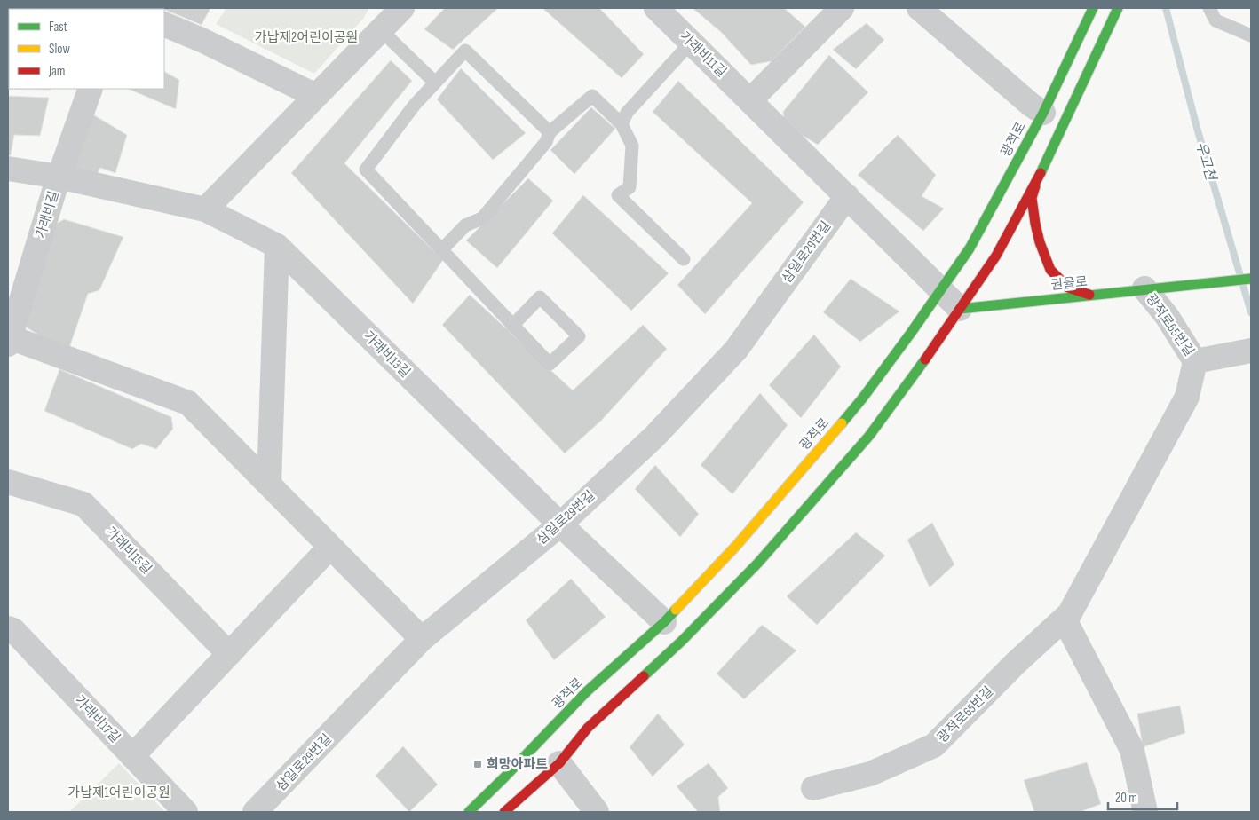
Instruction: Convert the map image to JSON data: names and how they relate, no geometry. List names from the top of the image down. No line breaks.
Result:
{"streets":{"main road":["광적로","권율로"],"street":["가래비11길","가래비길","삼일로29번길","광적로65번길","가래비13길","가래비15길","가래비17길"]},"crossings":[["광적로","가래비13길"],["가래비길","가래비13길"],["삼일로29번길","가래비13길"],["권율로","광적로65번길"]],"water":["우고천"],"parks":["가납제2어린이공원","가납제1어린이공원"],"places":{"transit":["희망아파트"]},"legend":["Fast","Slow","Jam"],"scale_bar":"20 m"}
